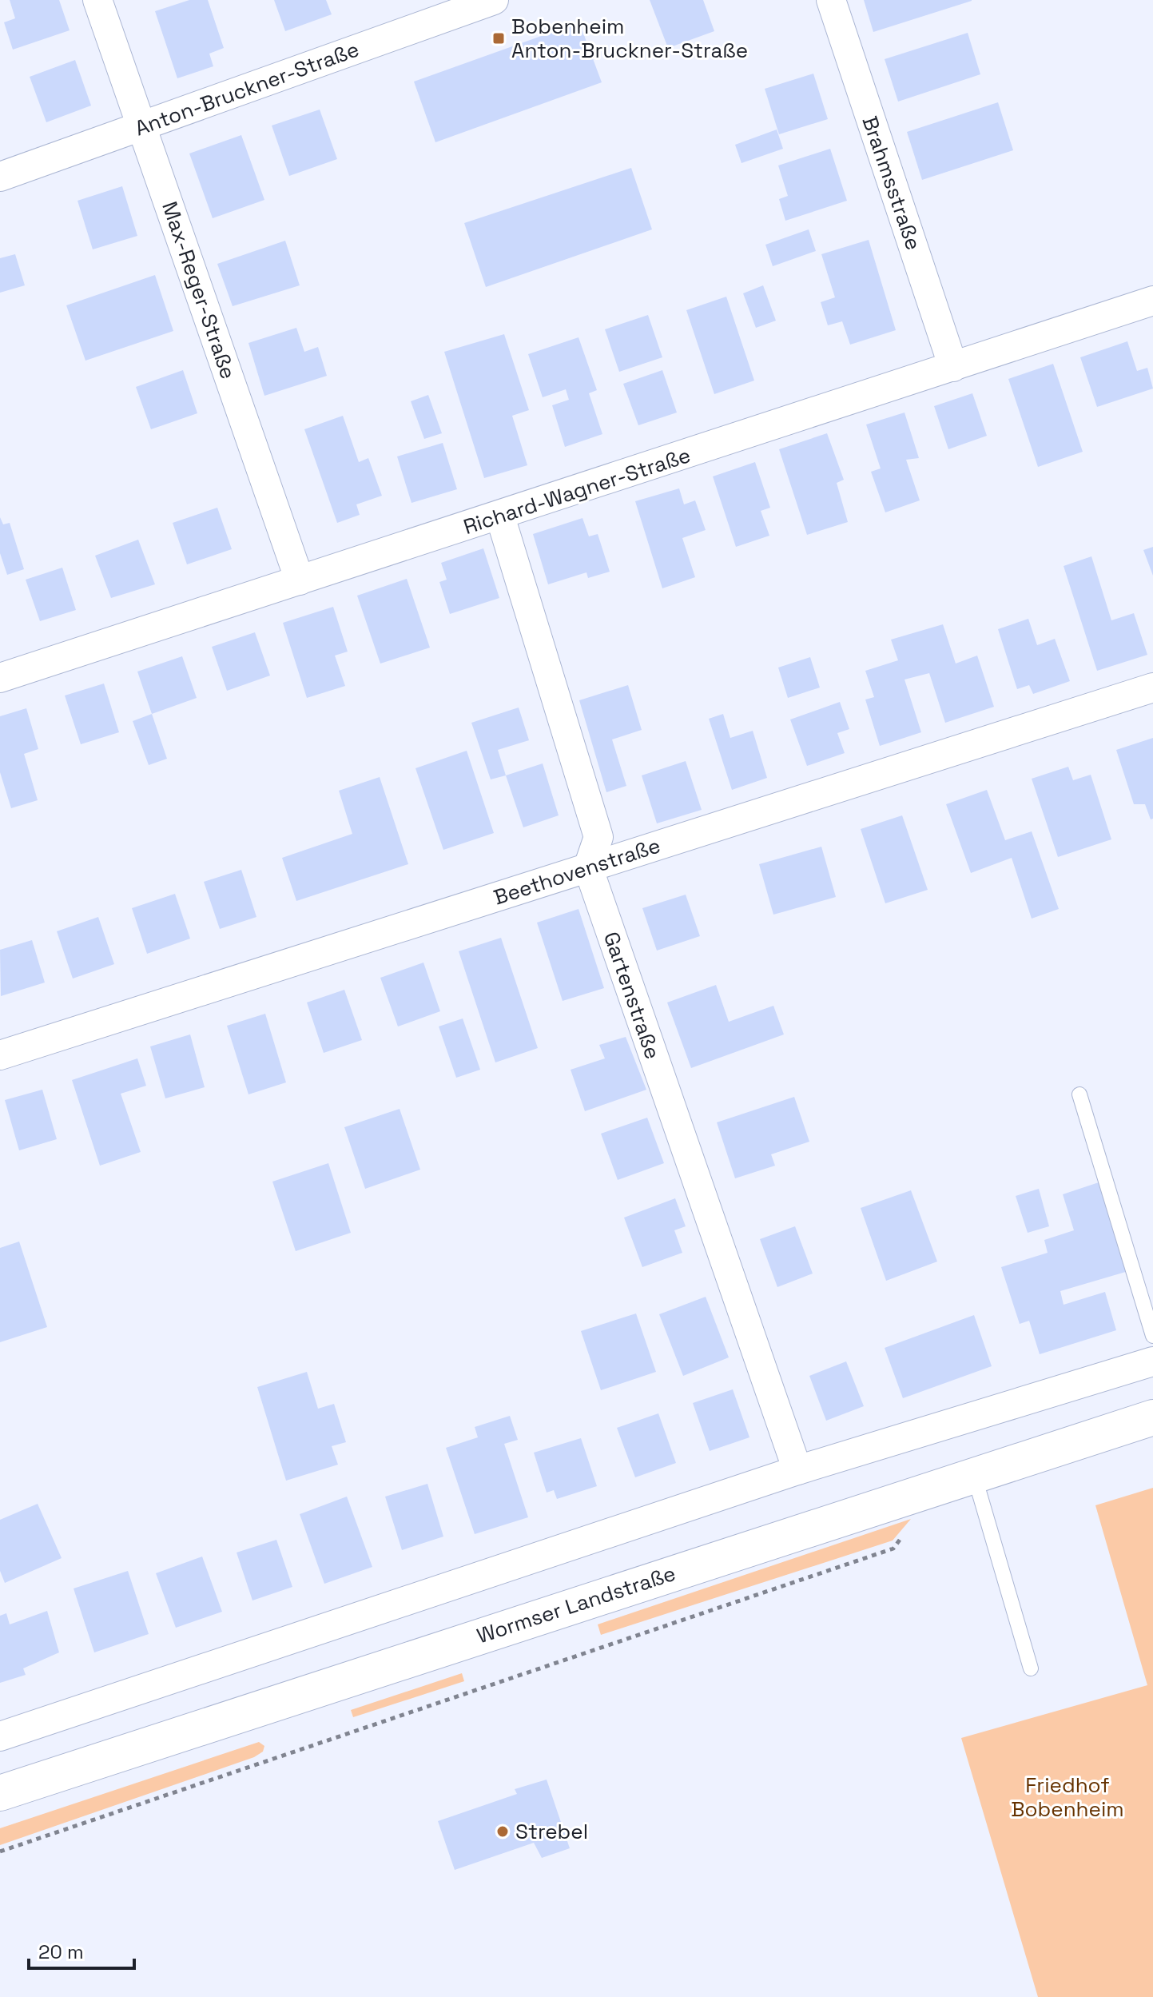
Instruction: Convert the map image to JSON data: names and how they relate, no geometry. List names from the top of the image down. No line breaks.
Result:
{"streets":{"main road":["Wormser Landstraße"],"street":["Anton-Bruckner-Straße","Brahmsstraße","Max-Reger-Straße","Richard-Wagner-Straße","Beethovenstraße","Gartenstraße"]},"crossings":[["Anton-Bruckner-Straße","Max-Reger-Straße"],["Brahmsstraße","Richard-Wagner-Straße"],["Max-Reger-Straße","Richard-Wagner-Straße"],["Beethovenstraße","Gartenstraße"]],"parks":["Friedhof Bobenheim"],"places":{"transit":["Bobenheim Anton-Bruckner-Straße"],"other":["Strebel"]},"scale_bar":"20 m"}
